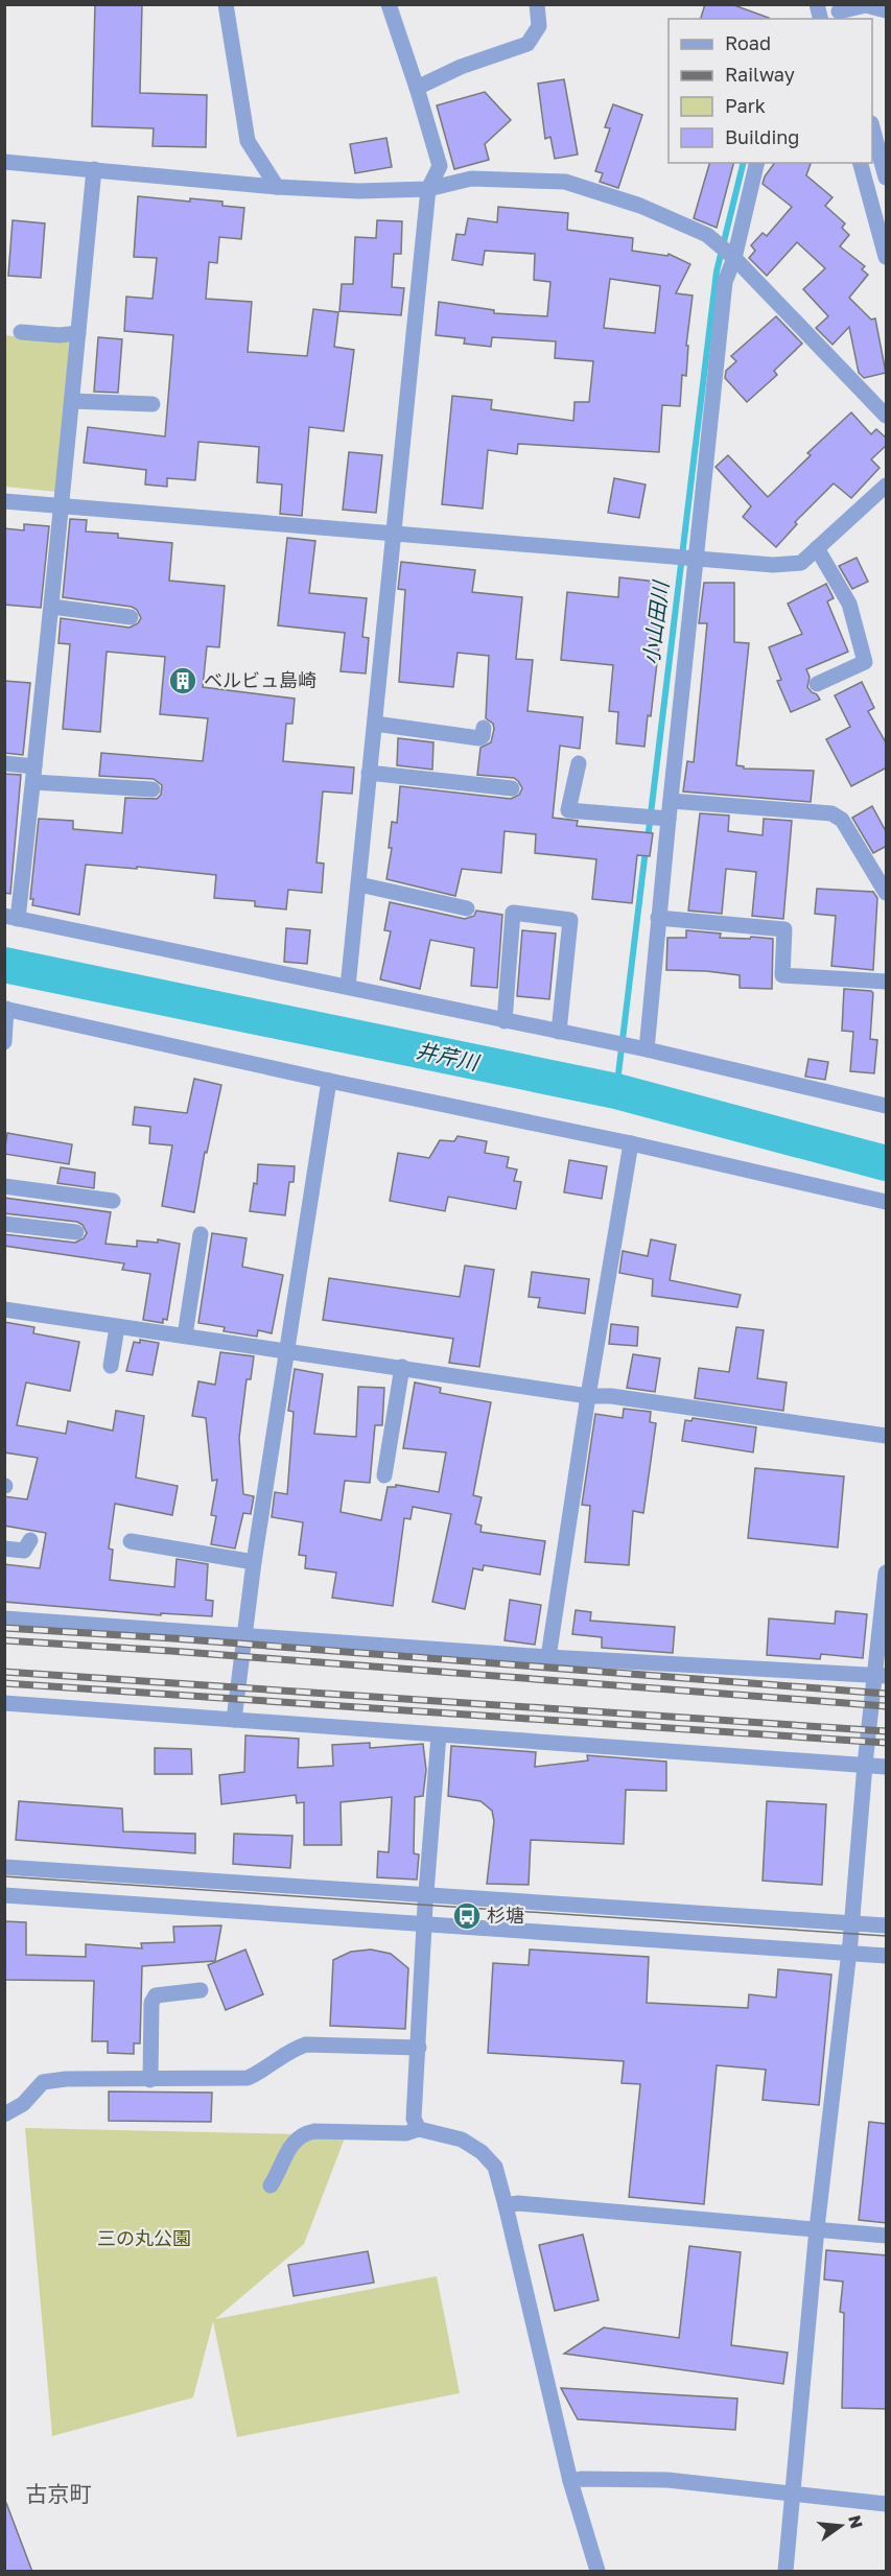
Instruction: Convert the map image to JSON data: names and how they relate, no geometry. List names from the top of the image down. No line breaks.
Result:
{"districts":["古京町"],"water":["小山田川","井芹川"],"parks":["三の丸公園"],"places":{"building":["ベルビュ島崎"],"bus stop":["杉塘"]},"legend":["Road","Railway","Park","Building"],"north":"right"}
